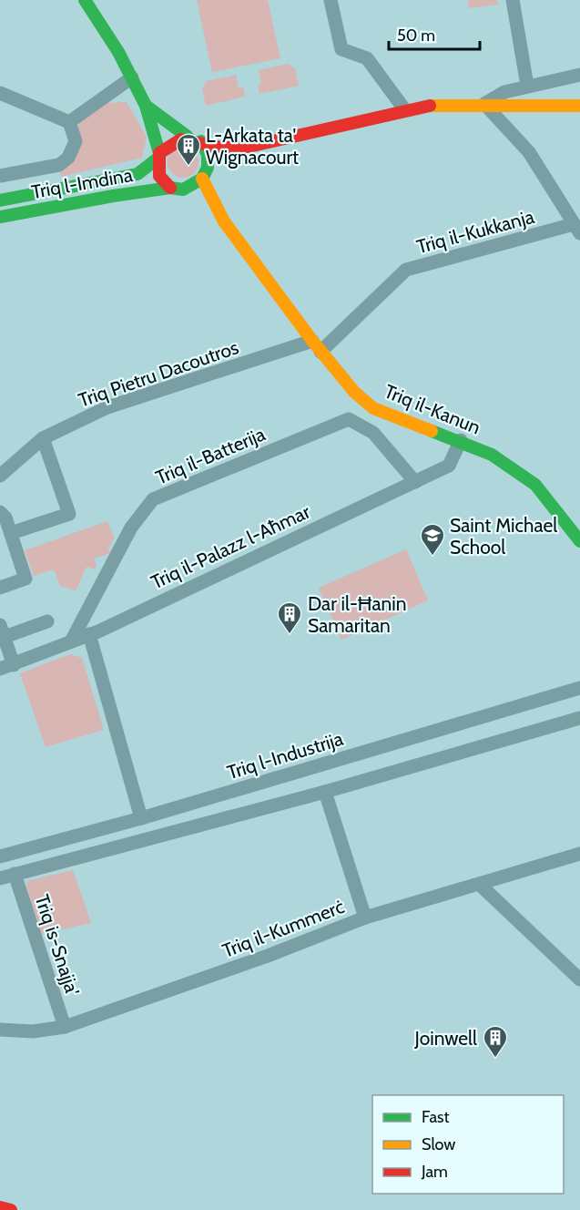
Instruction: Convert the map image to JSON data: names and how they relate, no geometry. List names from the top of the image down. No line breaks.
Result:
{"streets":{"main road":["Triq l-Imdina","Triq il-Kanun"],"street":["Triq il-Kukkanja","Triq Pietru Dacoutros","Triq il-Batterija","Triq il-Palazz l-Aħmar","Triq l-Industrija","Triq il-Kummerċ","Triq is-Snajja'"]},"crossings":[["Triq l-Imdina","Triq il-Kanun"],["Triq il-Kukkanja","Triq Pietru Dacoutros"],["Triq il-Kukkanja","Triq il-Kanun"],["Triq Pietru Dacoutros","Triq il-Kanun"],["Triq il-Kanun","Triq il-Palazz l-Aħmar"],["Triq il-Batterija","Triq il-Palazz l-Aħmar"],["Triq il-Kummerċ","Triq is-Snajja'"]],"places":{"building":["L-Arkata ta' Wignacourt","Dar il-Ħanin Samaritan","Joinwell"],"school or university":["Saint Michael School"]},"legend":["Fast","Slow","Jam"],"scale_bar":"50 m"}
